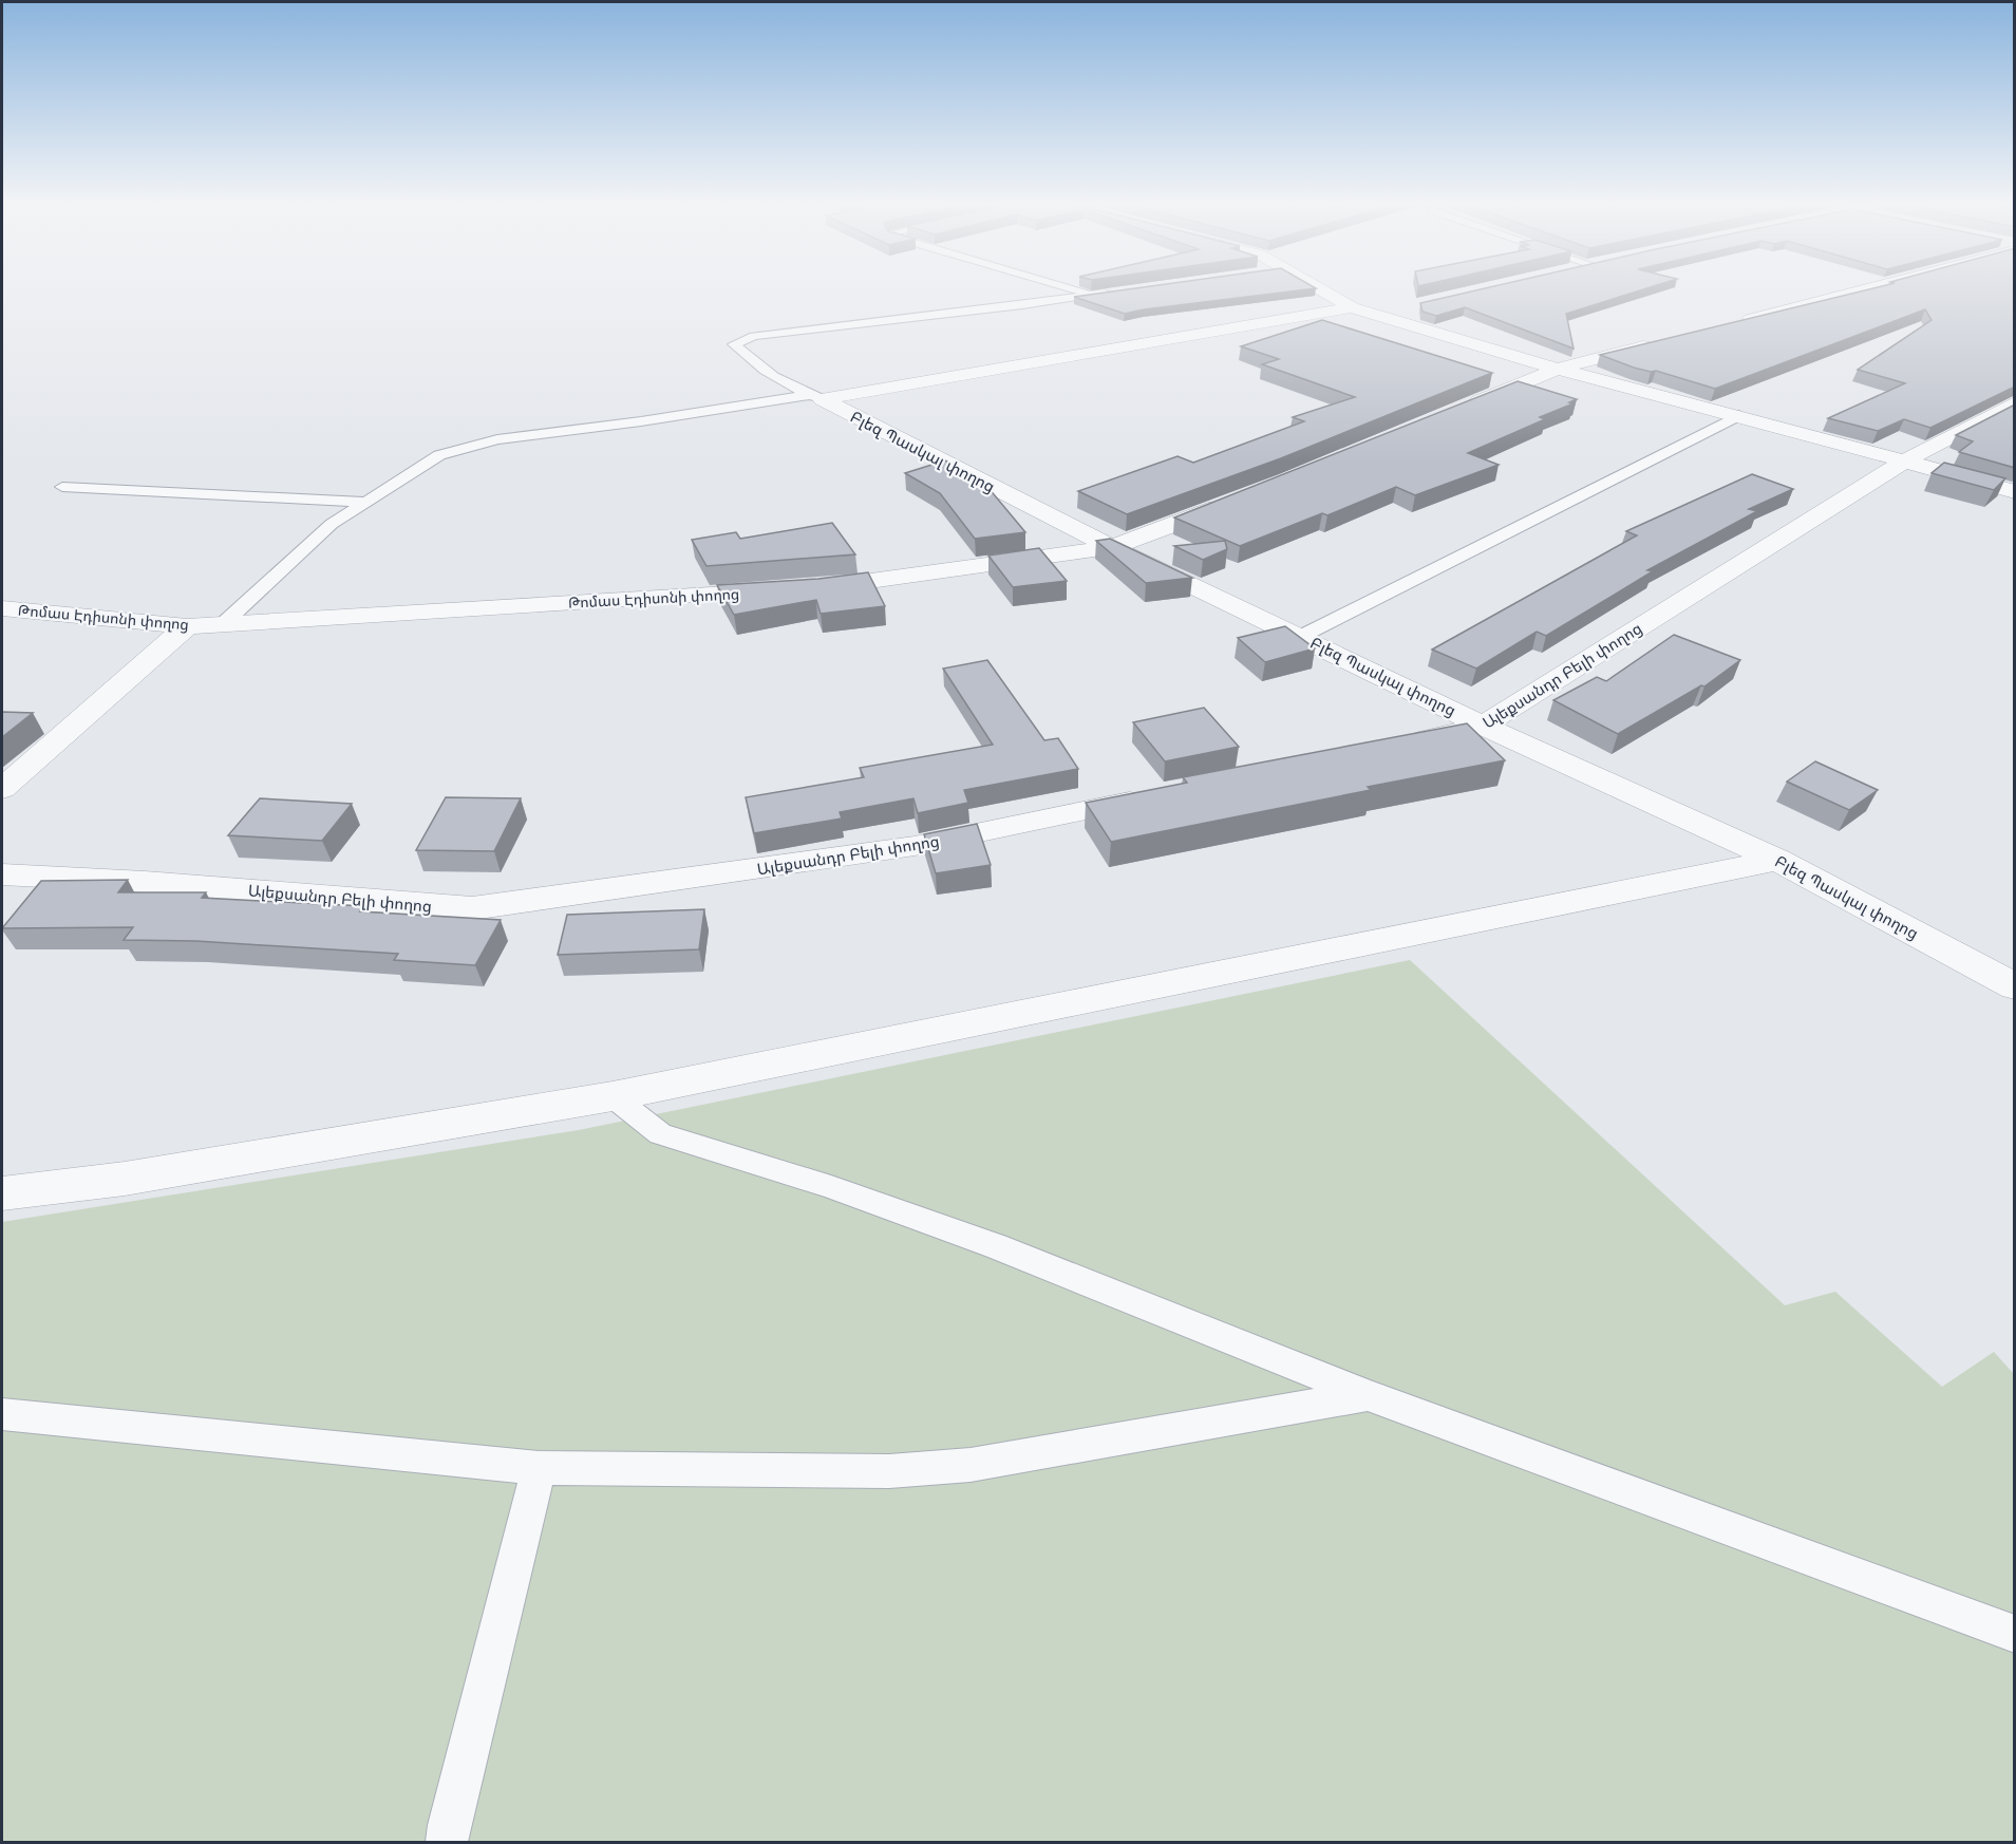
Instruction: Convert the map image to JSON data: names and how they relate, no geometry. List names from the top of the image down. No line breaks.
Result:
{"streets":{"street":["Բլեզ Պասկալ փողոց","Թոմաս Էդիսոնի փողոց","Ալեքսանդր Բելի փողոց"]},"crossings":[["Բլեզ Պասկալ փողոց","Ալեքսանդր Բելի փողոց"]]}
